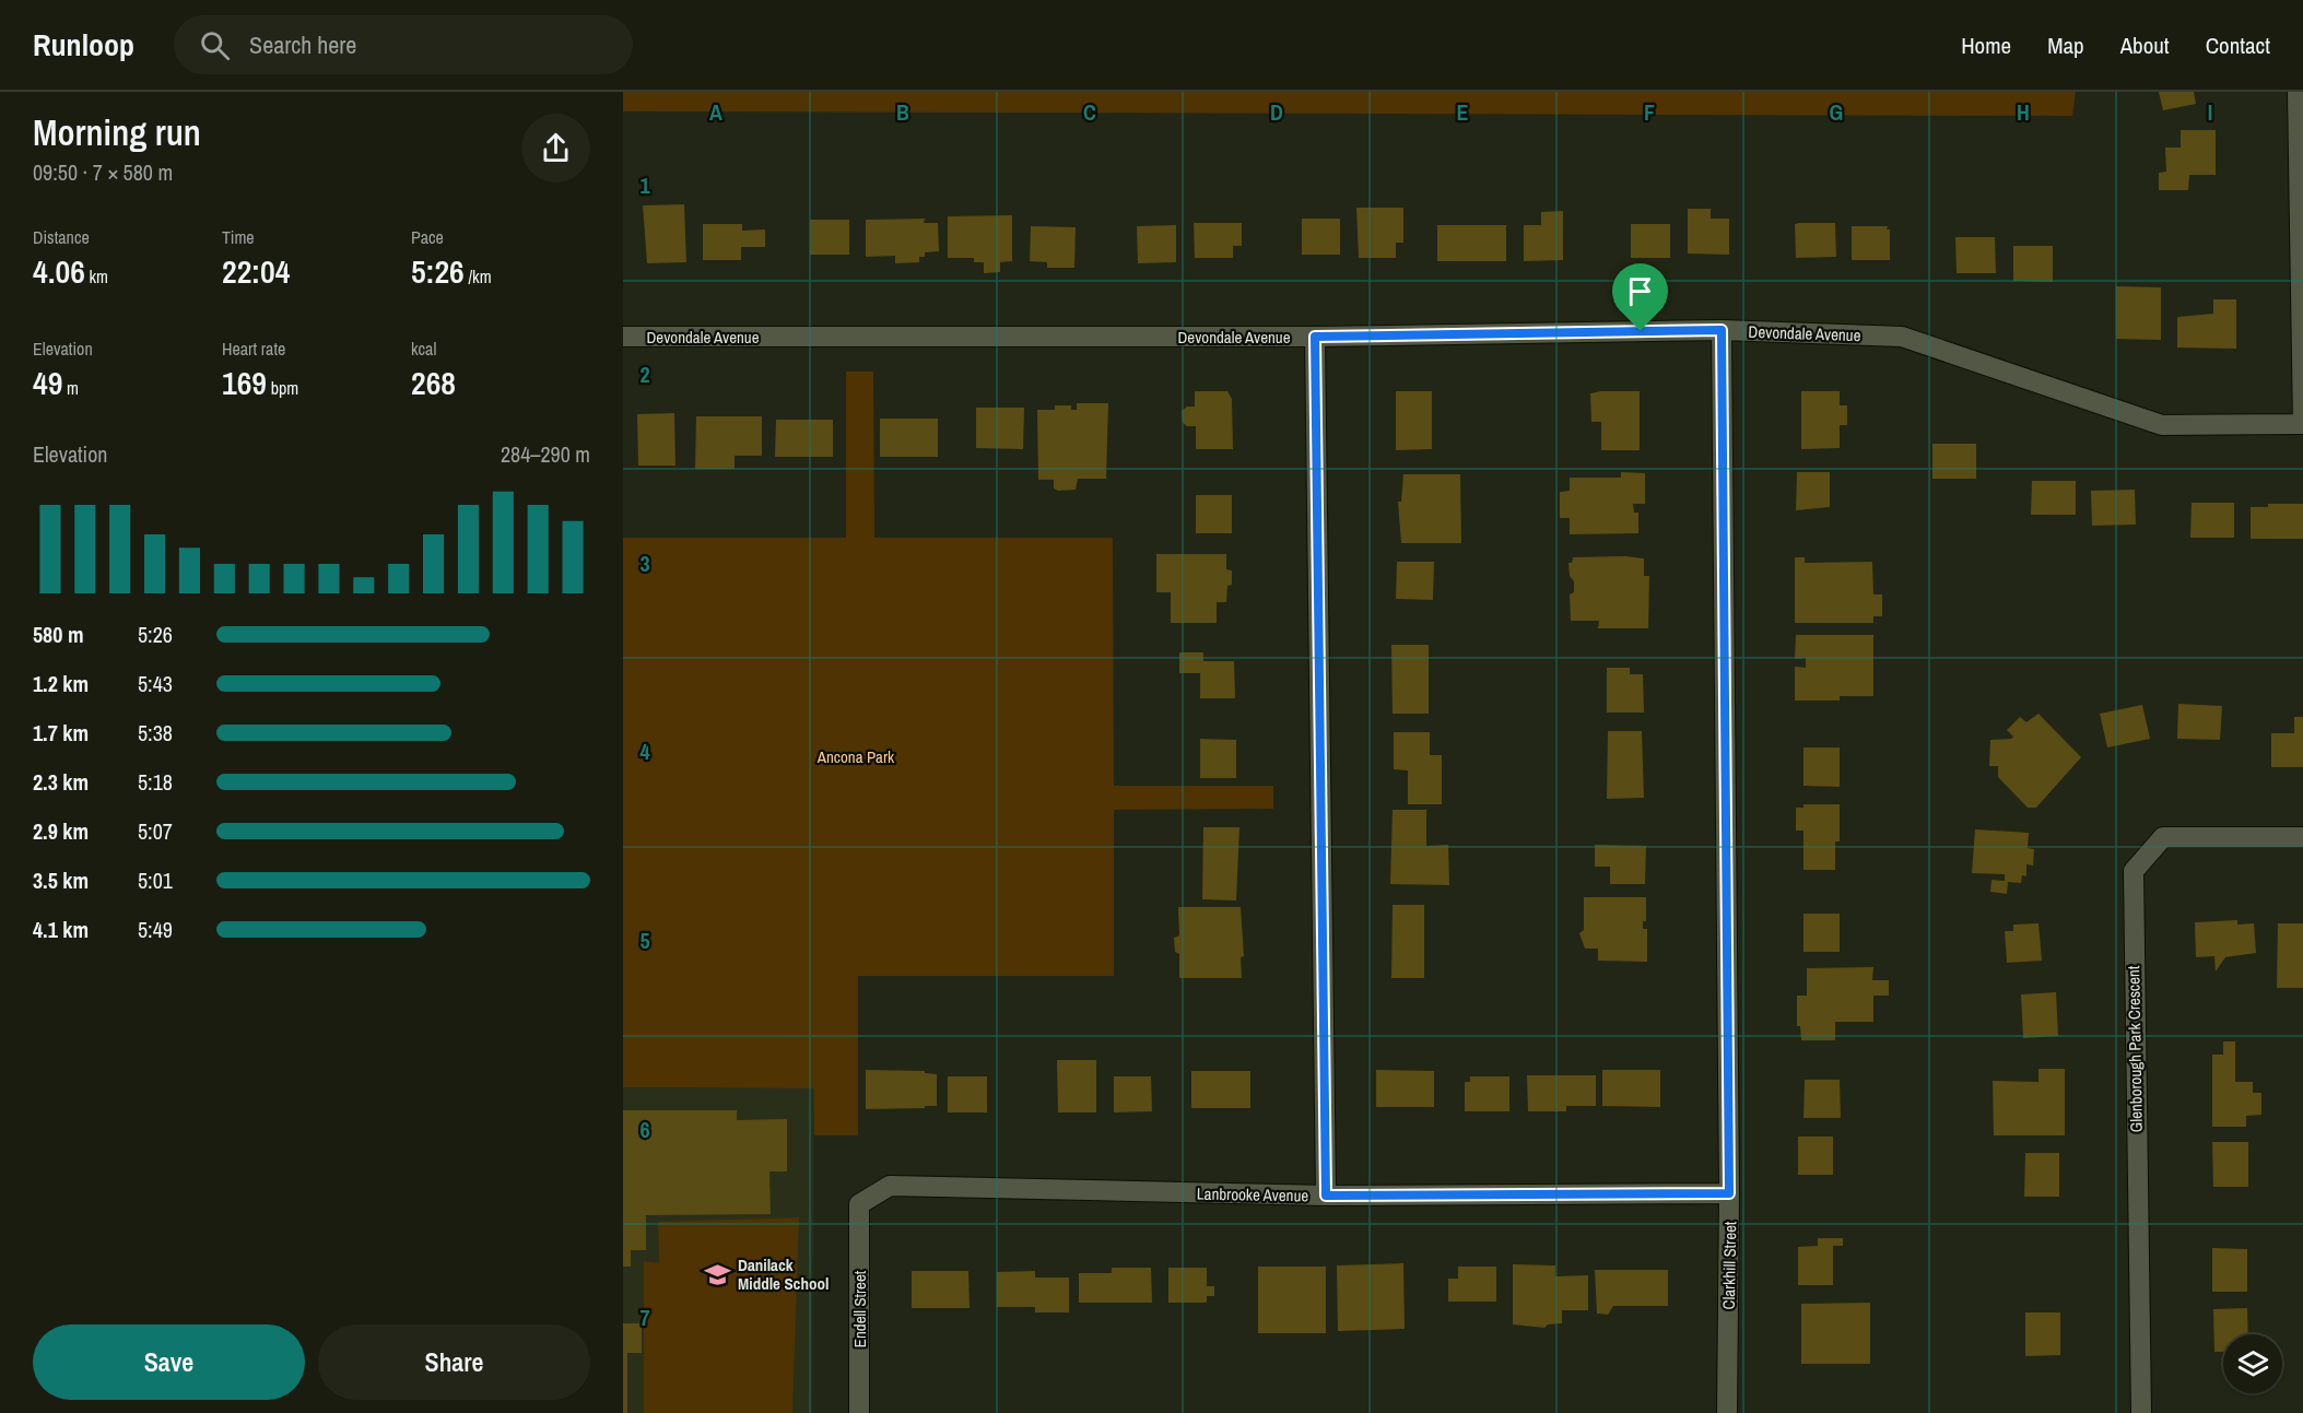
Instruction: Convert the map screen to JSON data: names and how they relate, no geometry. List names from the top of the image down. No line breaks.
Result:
{"streets":{"street":["Devondale Avenue","Glenborough Park Crescent","Lanbrooke Avenue","Clarkhill Street","Endell Street"]},"crossings":[["Devondale Avenue","Clarkhill Street"],["Lanbrooke Avenue","Clarkhill Street"],["Lanbrooke Avenue","Endell Street"]],"parks":["Ancona Park"],"places":{"school or university":["Danilack Middle School"]},"page":{"header":"Runloop","search":"Search here","nav":["Home","Map","About","Contact"],"heading":["Morning run","09:50 · 7 × 580 m"],"stats":[["Distance","4.06 km"],["Time","22:04"],["Pace","5:26 /km"],["Elevation","49 m"],["Heart rate","169 bpm"],["kcal","268"]],"chart":["Elevation","284–290 m"],"list":[{"name":"580 m","note":"5:26"},{"name":"1.2 km","note":"5:43"},{"name":"1.7 km","note":"5:38"},{"name":"2.3 km","note":"5:18"},{"name":"2.9 km","note":"5:07"},{"name":"3.5 km","note":"5:01"},{"name":"4.1 km","note":"5:49"}],"buttons":["Save","Share"]},"grid":{"columns":["A","B","C","D","E","F","G","H","I"],"rows":["1","2","3","4","5","6","7"]}}
